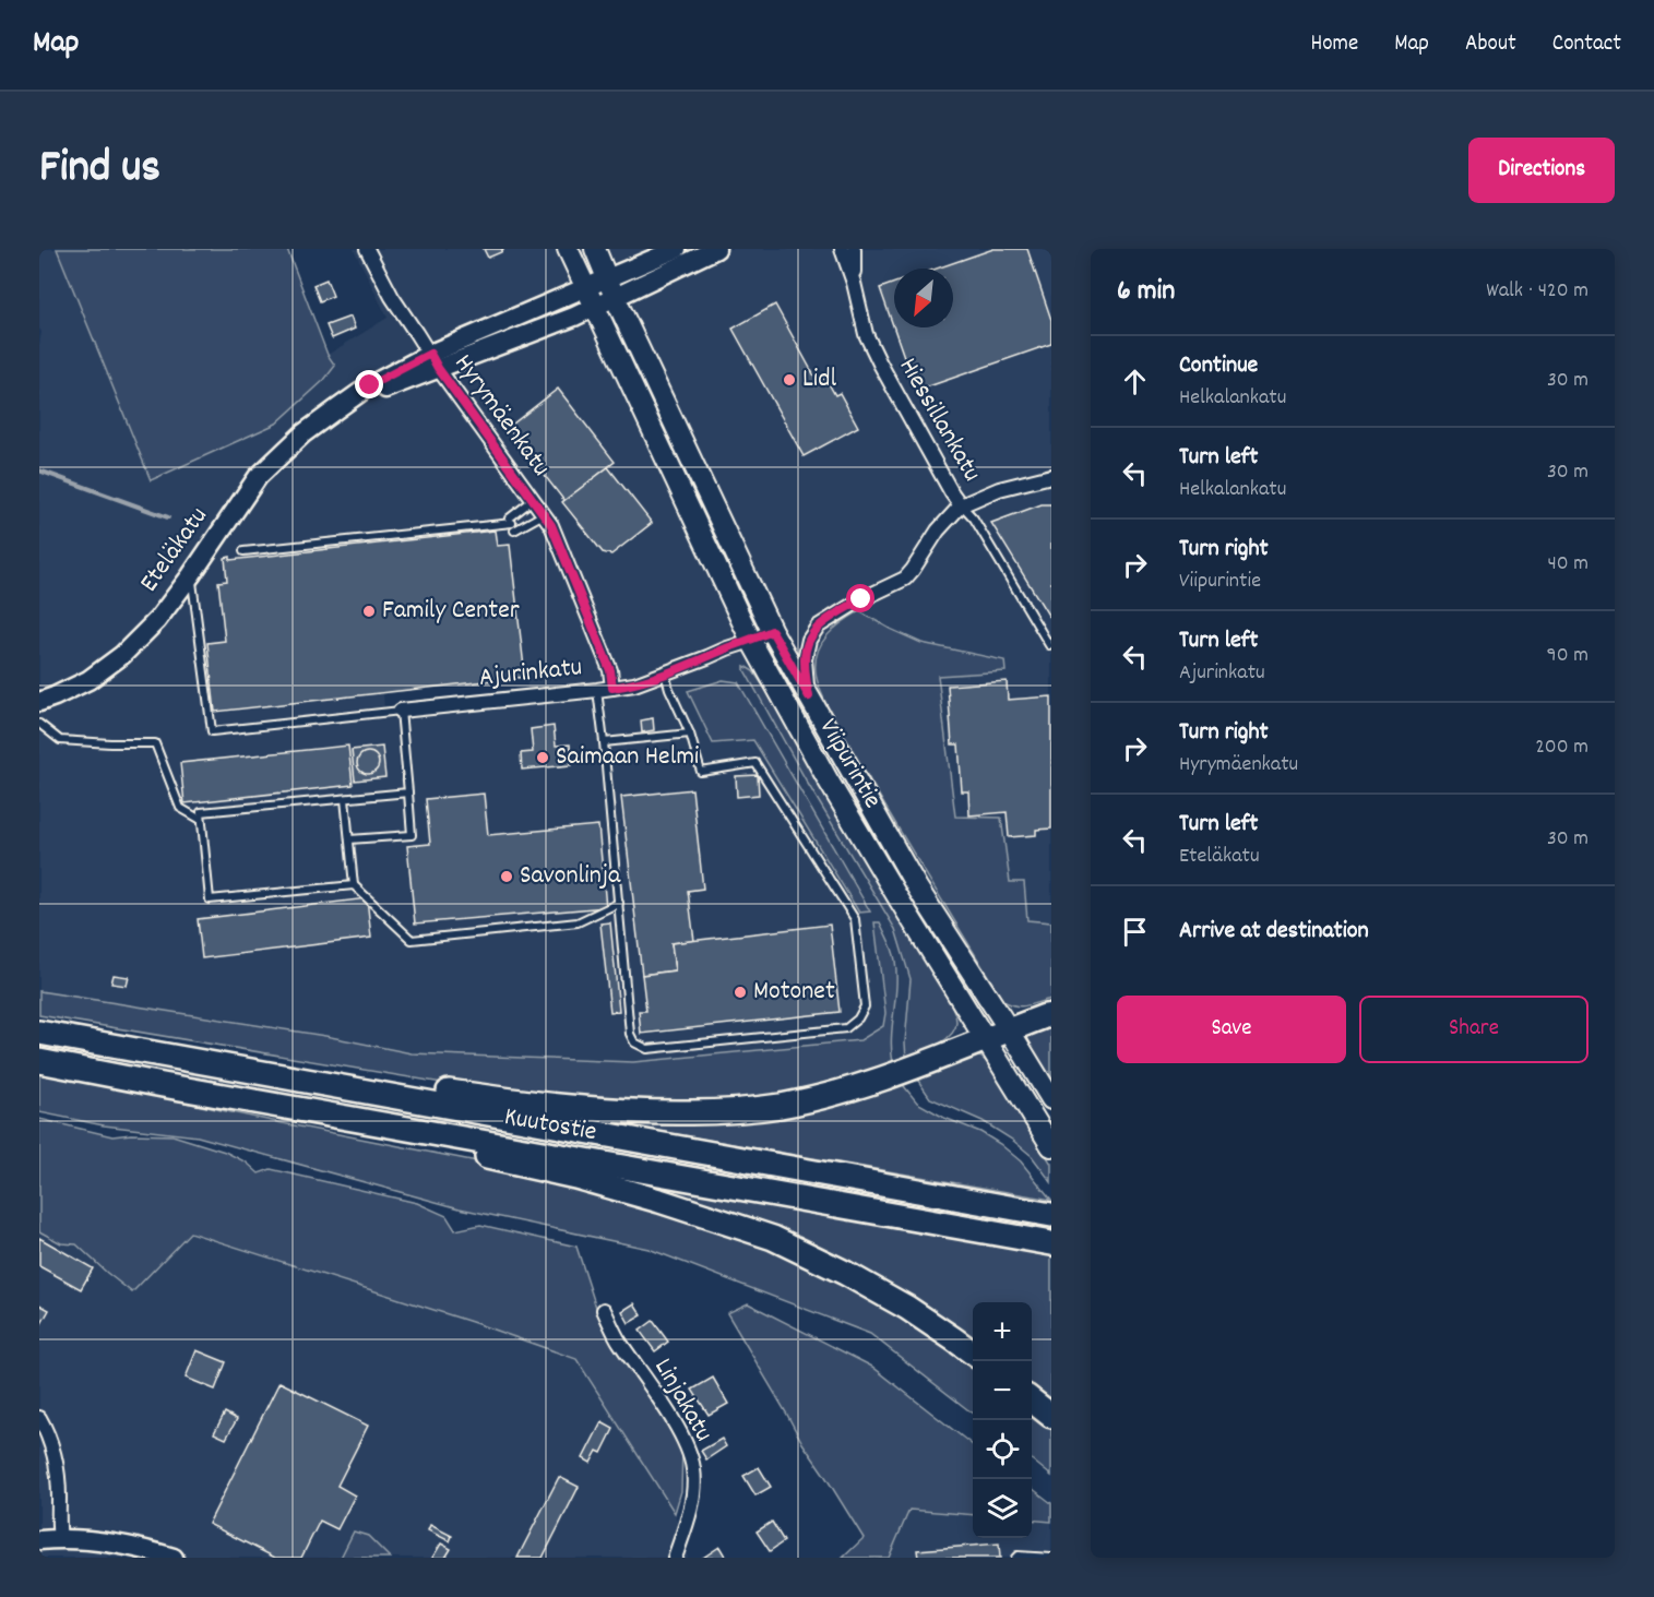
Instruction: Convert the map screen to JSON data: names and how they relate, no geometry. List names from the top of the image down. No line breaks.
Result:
{"streets":{"highway":["Kuutostie"],"main road":["Eteläkatu","Viipurintie"],"street":["Hyrymäenkatu","Hiessillankatu","Ajurinkatu","Linjakatu"]},"crossings":[["Hyrymäenkatu","Eteläkatu"],["Hyrymäenkatu","Ajurinkatu"],["Eteläkatu","Viipurintie"],["Ajurinkatu","Viipurintie"]],"places":["Lidl","Family Center","Saimaan Helmi","Savonlinja","Motonet"],"north":"bottom left","page":{"header":"Map","nav":["Home","Map","About","Contact"],"title":"Find us","buttons":["Directions",["Save","Share"]],"heading":["6 min","Walk · 420 m"],"list":[["Continue","Helkalankatu","30 m"],["Turn left","Helkalankatu","30 m"],["Turn right","Viipurintie","40 m"],["Turn left","Ajurinkatu","90 m"],["Turn right","Hyrymäenkatu","200 m"],["Turn left","Eteläkatu","30 m"],"Arrive at destination"],"map_buttons":["+","−"]}}
